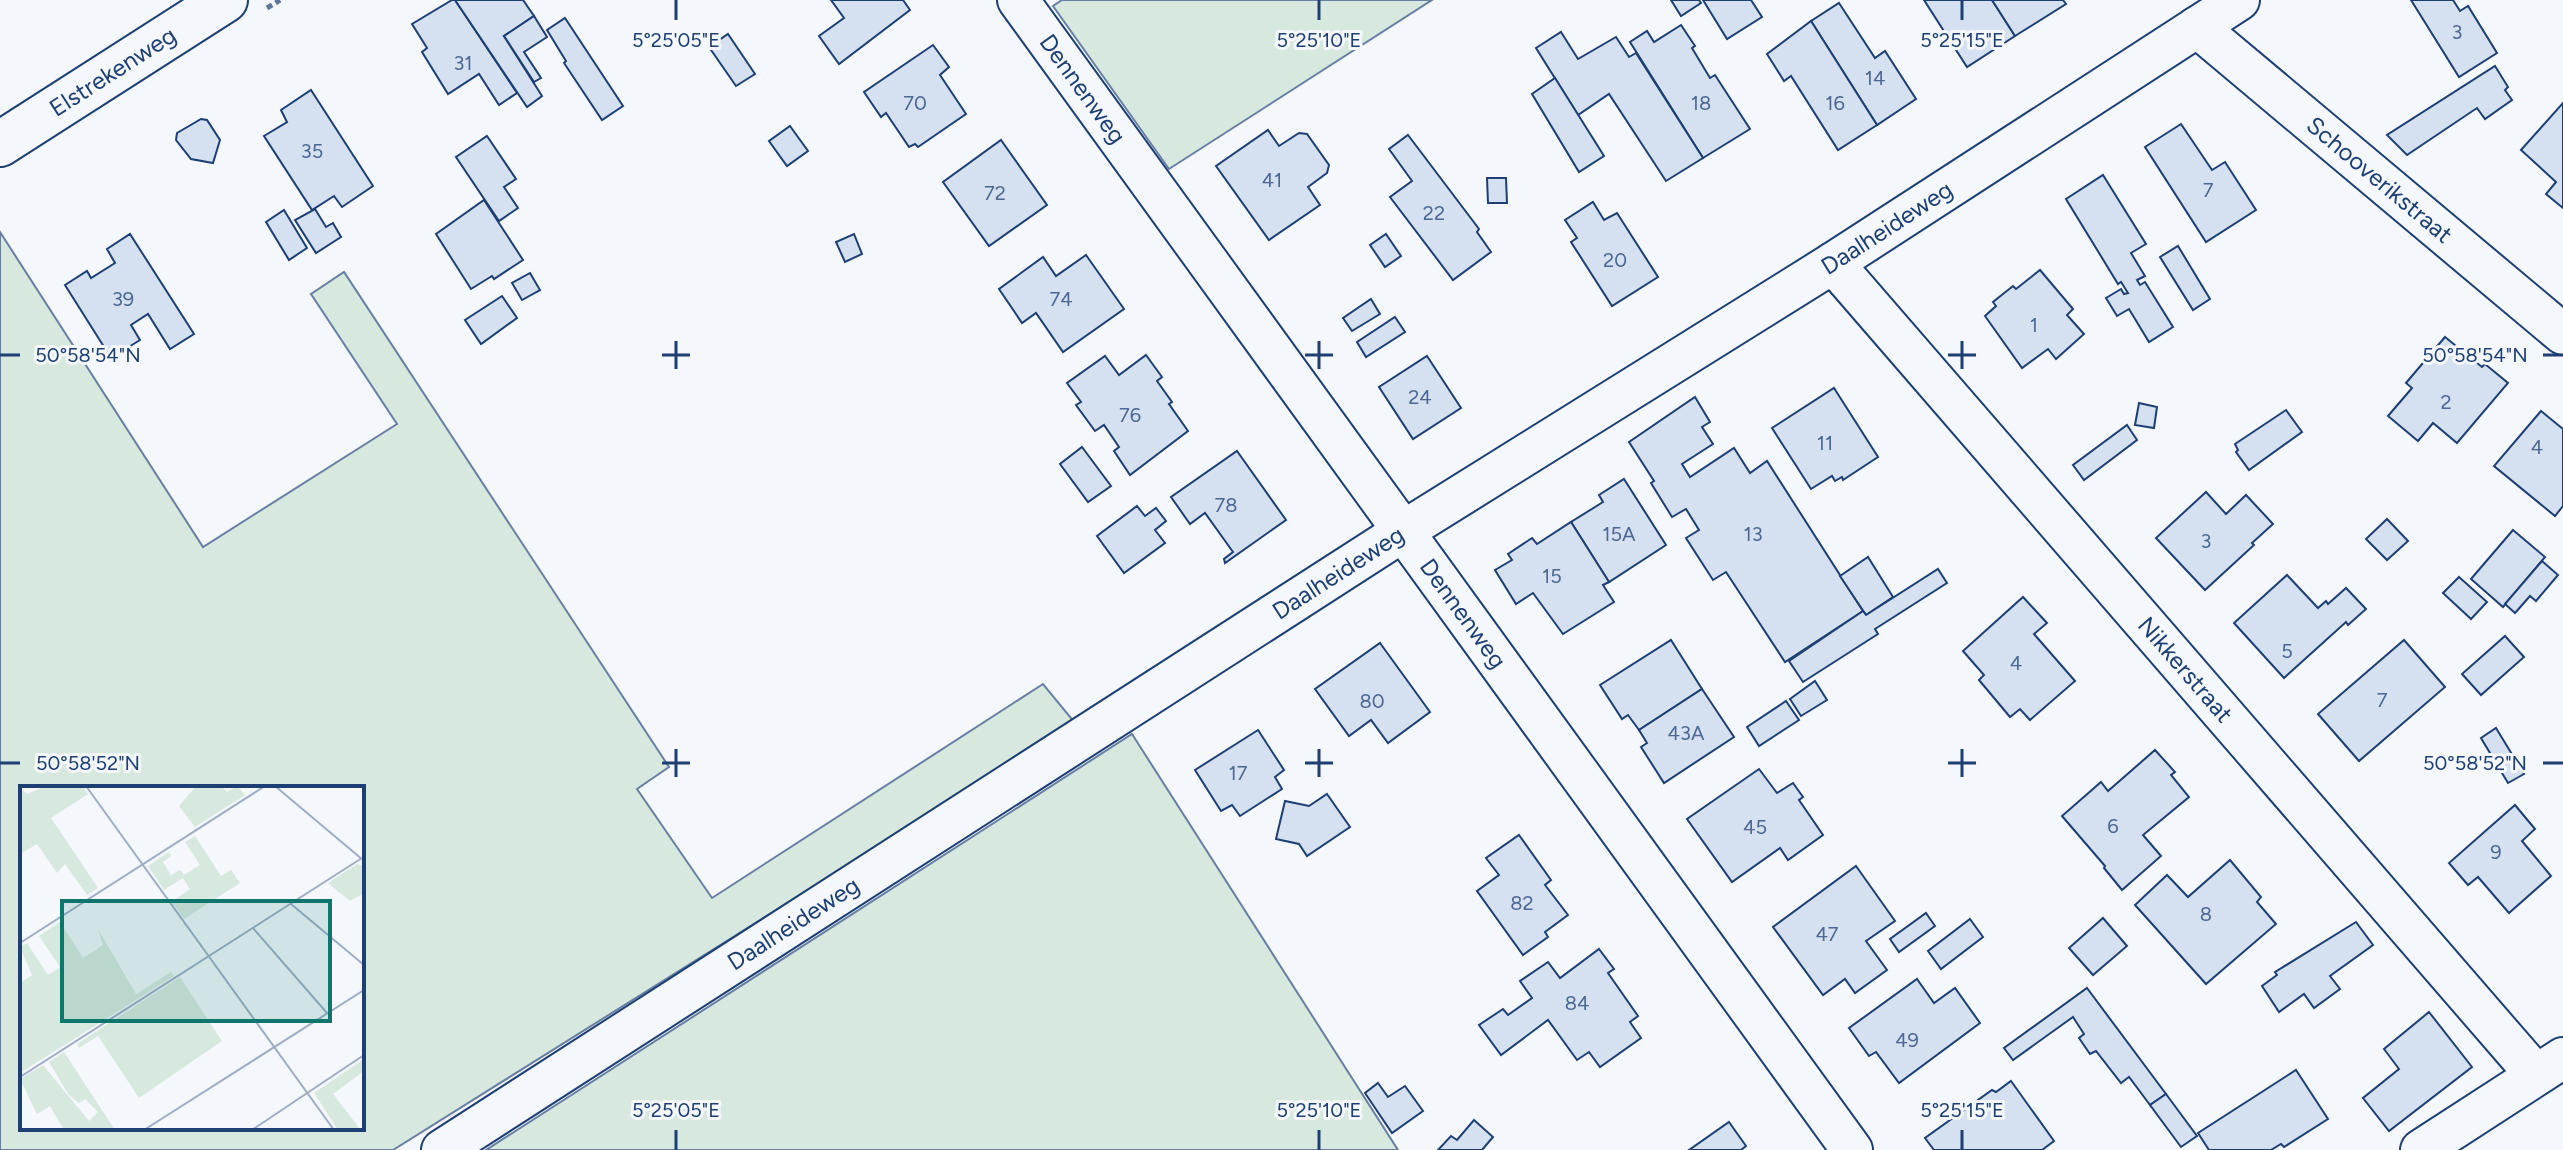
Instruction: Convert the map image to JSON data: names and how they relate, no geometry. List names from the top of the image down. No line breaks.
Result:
{"streets":{"street":["Elstrekenweg","Dennenweg","Schooverikstraat","Daalheideweg","Nikkerstraat"]},"crossings":[["Dennenweg","Daalheideweg"],["Schooverikstraat","Daalheideweg"],["Daalheideweg","Nikkerstraat"]],"house_numbers":["3","31","14","70","18","16","35","41","7","72","22","20","39","74","1","24","2","76","11","4","78","15A","13","3","15","5","4","7","80","43A","17","6","45","9","82","8","47","84","49"],"coordinates":["5°25'05\"E","5°25'10\"E","5°25'15\"E","50°58'54\"N","50°58'52\"N"]}
